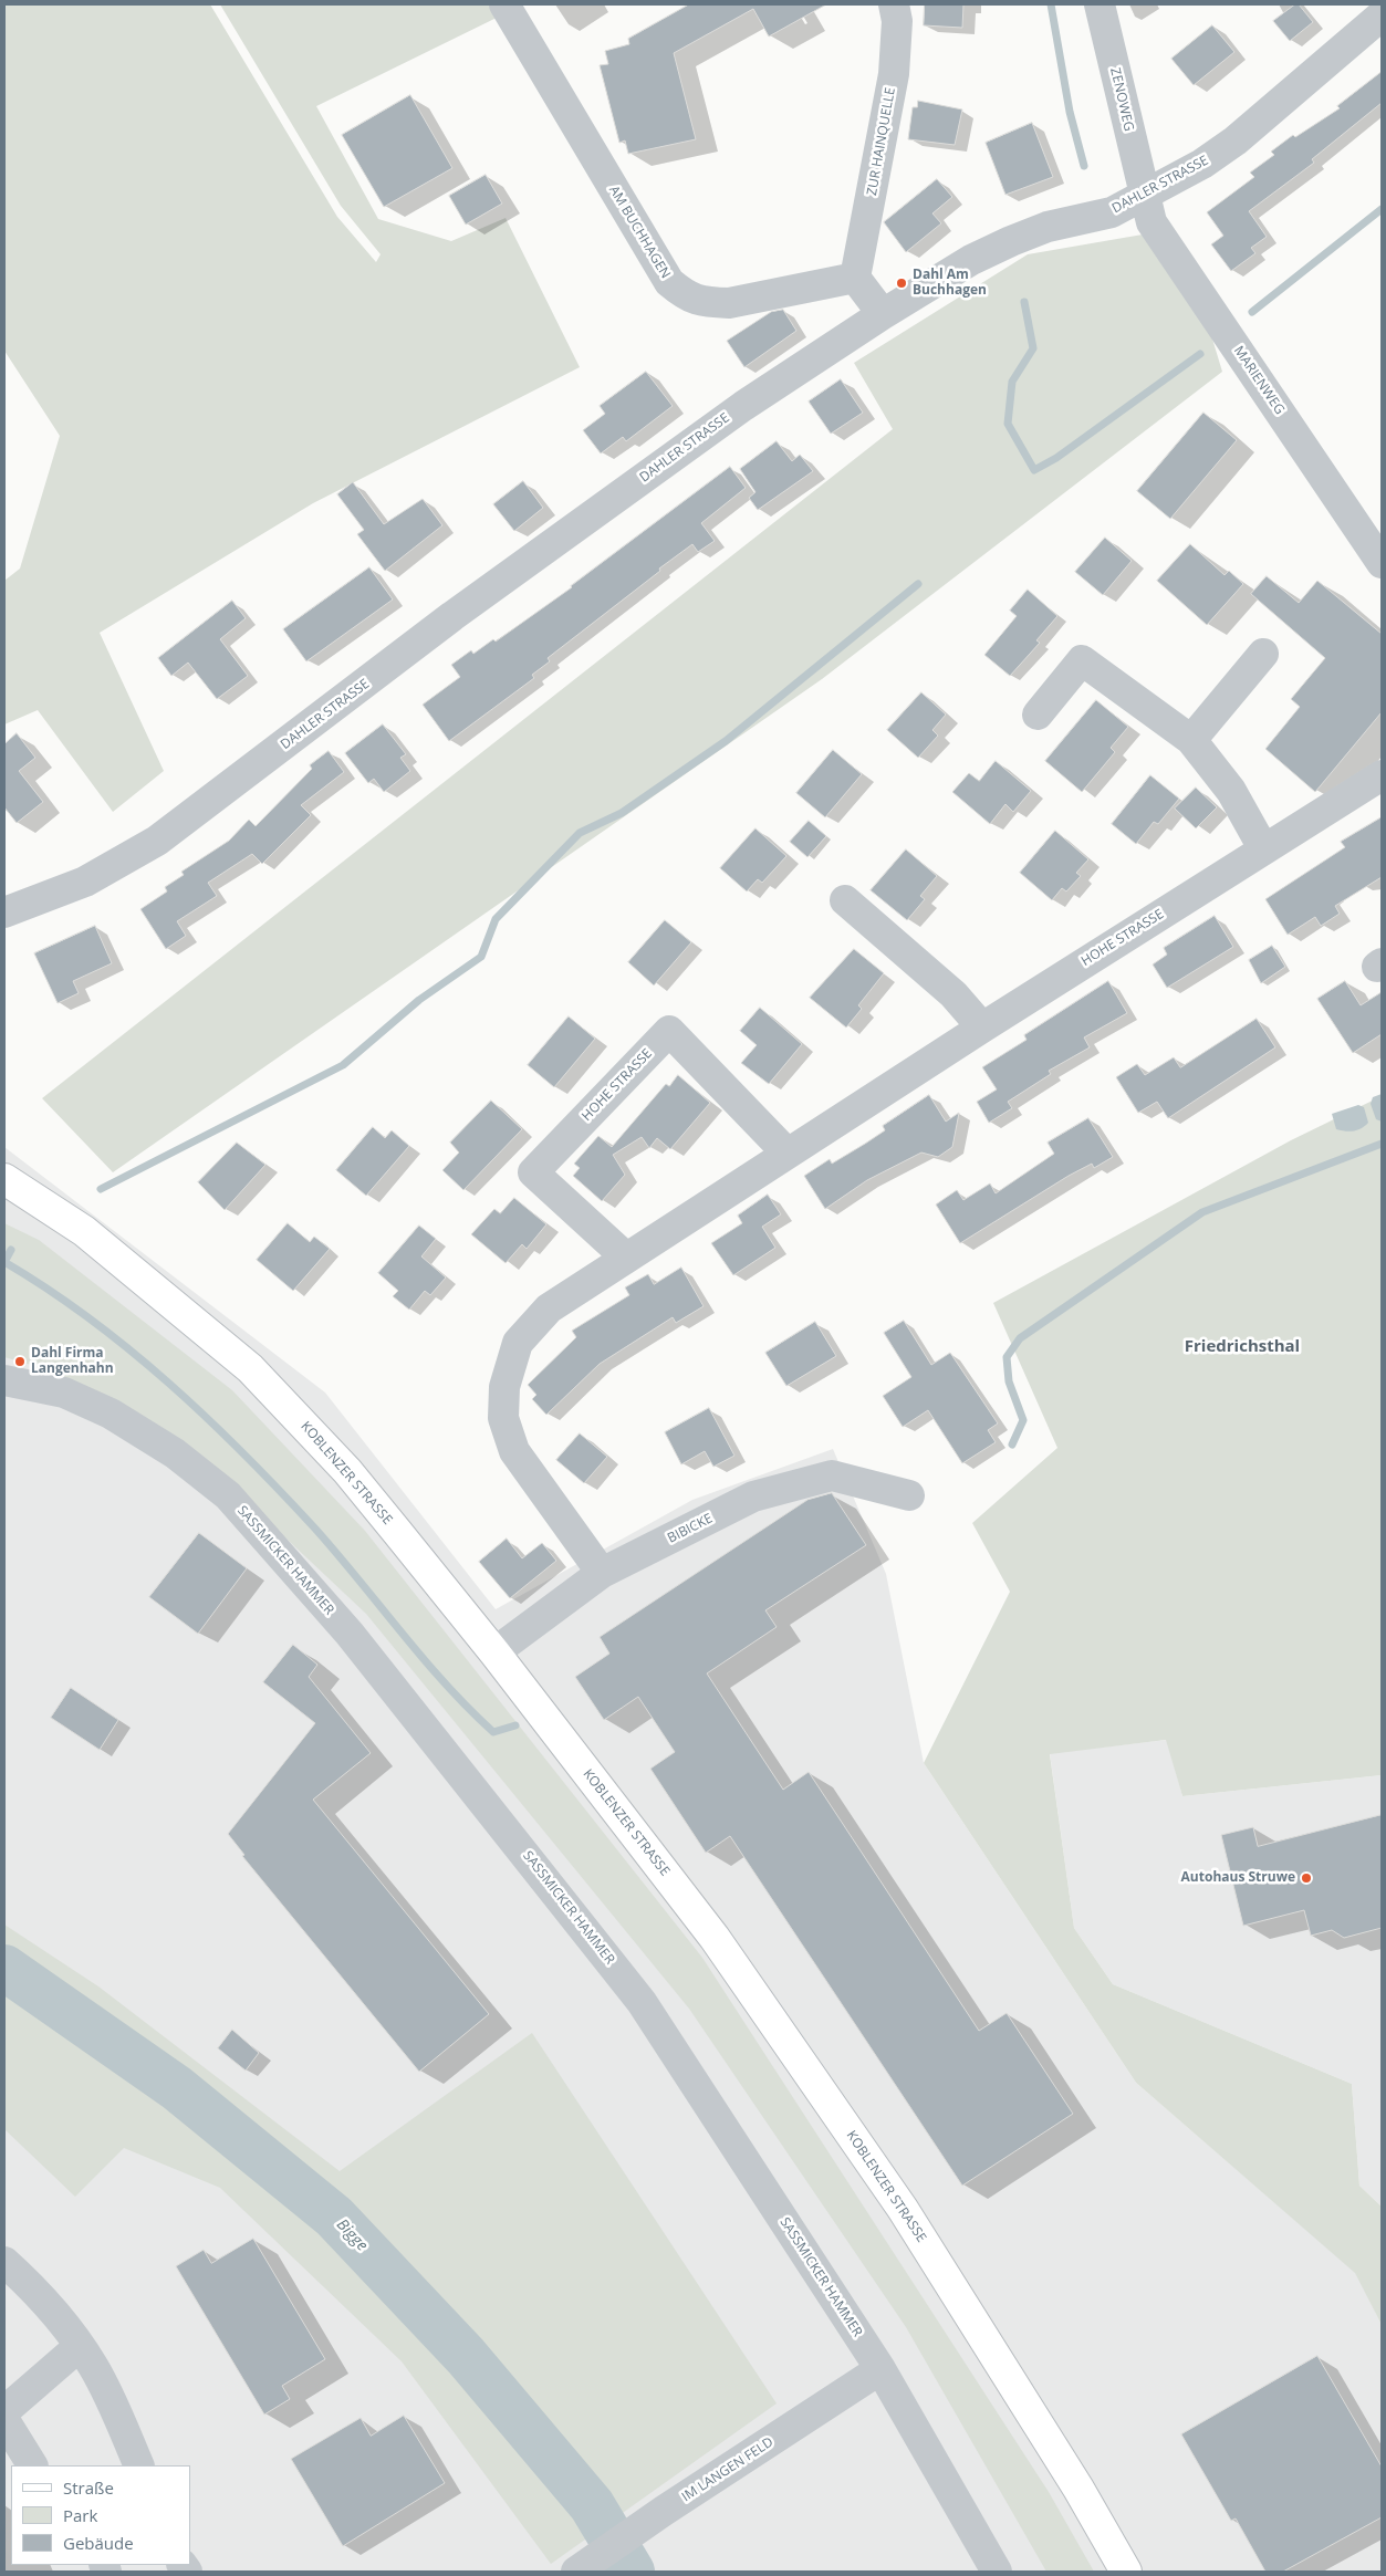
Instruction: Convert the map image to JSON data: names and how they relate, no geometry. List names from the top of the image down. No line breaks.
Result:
{"streets":{"main road":["KOBLENZER STRASSE"],"street":["ZENOWEG","ZUR HAINQUELLE","DAHLER STRASSE","AM BUCHHAGEN","MARIENWEG","HOHE STRASSE","BIBICKE","SASSMICKER HAMMER","IM LANGEN FELD"]},"crossings":[["ZENOWEG","DAHLER STRASSE"],["ZENOWEG","MARIENWEG"],["ZUR HAINQUELLE","AM BUCHHAGEN"],["DAHLER STRASSE","MARIENWEG"],["HOHE STRASSE","BIBICKE"],["KOBLENZER STRASSE","BIBICKE"],["SASSMICKER HAMMER","IM LANGEN FELD"]],"districts":["Friedrichsthal"],"water":["Bigge"],"places":["Dahl Am Buchhagen","Dahl Firma Langenhahn","Autohaus Struwe"],"legend":["Straße","Park","Gebäude"]}
